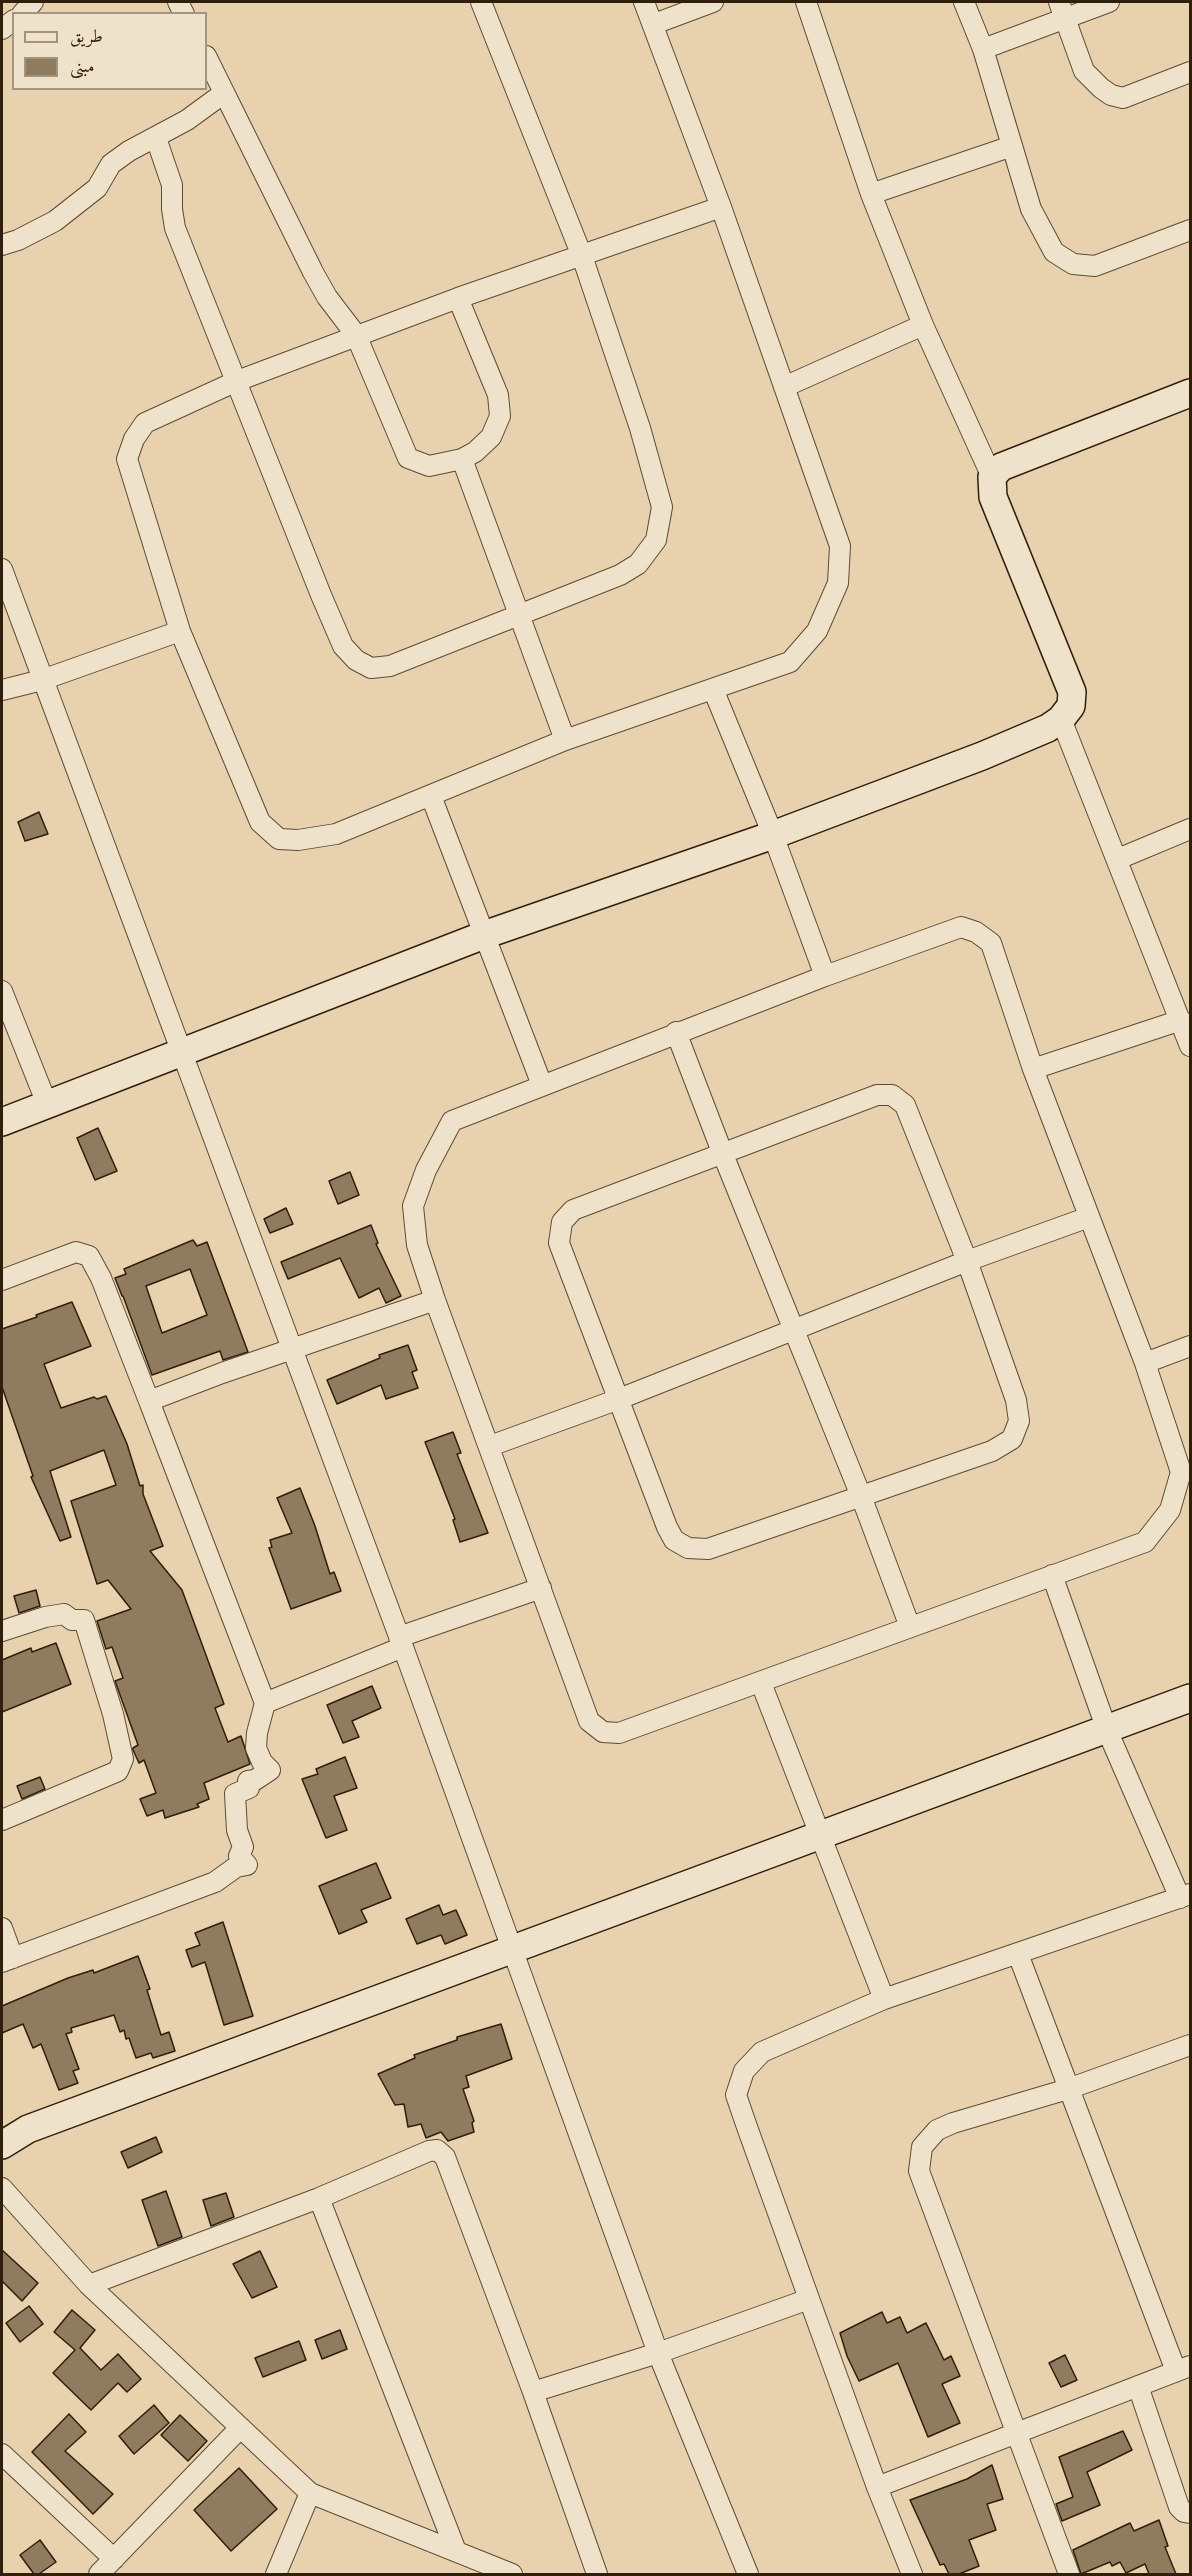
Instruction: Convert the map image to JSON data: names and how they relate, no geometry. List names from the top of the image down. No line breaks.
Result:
{"legend":["طريق","مبنى"]}
